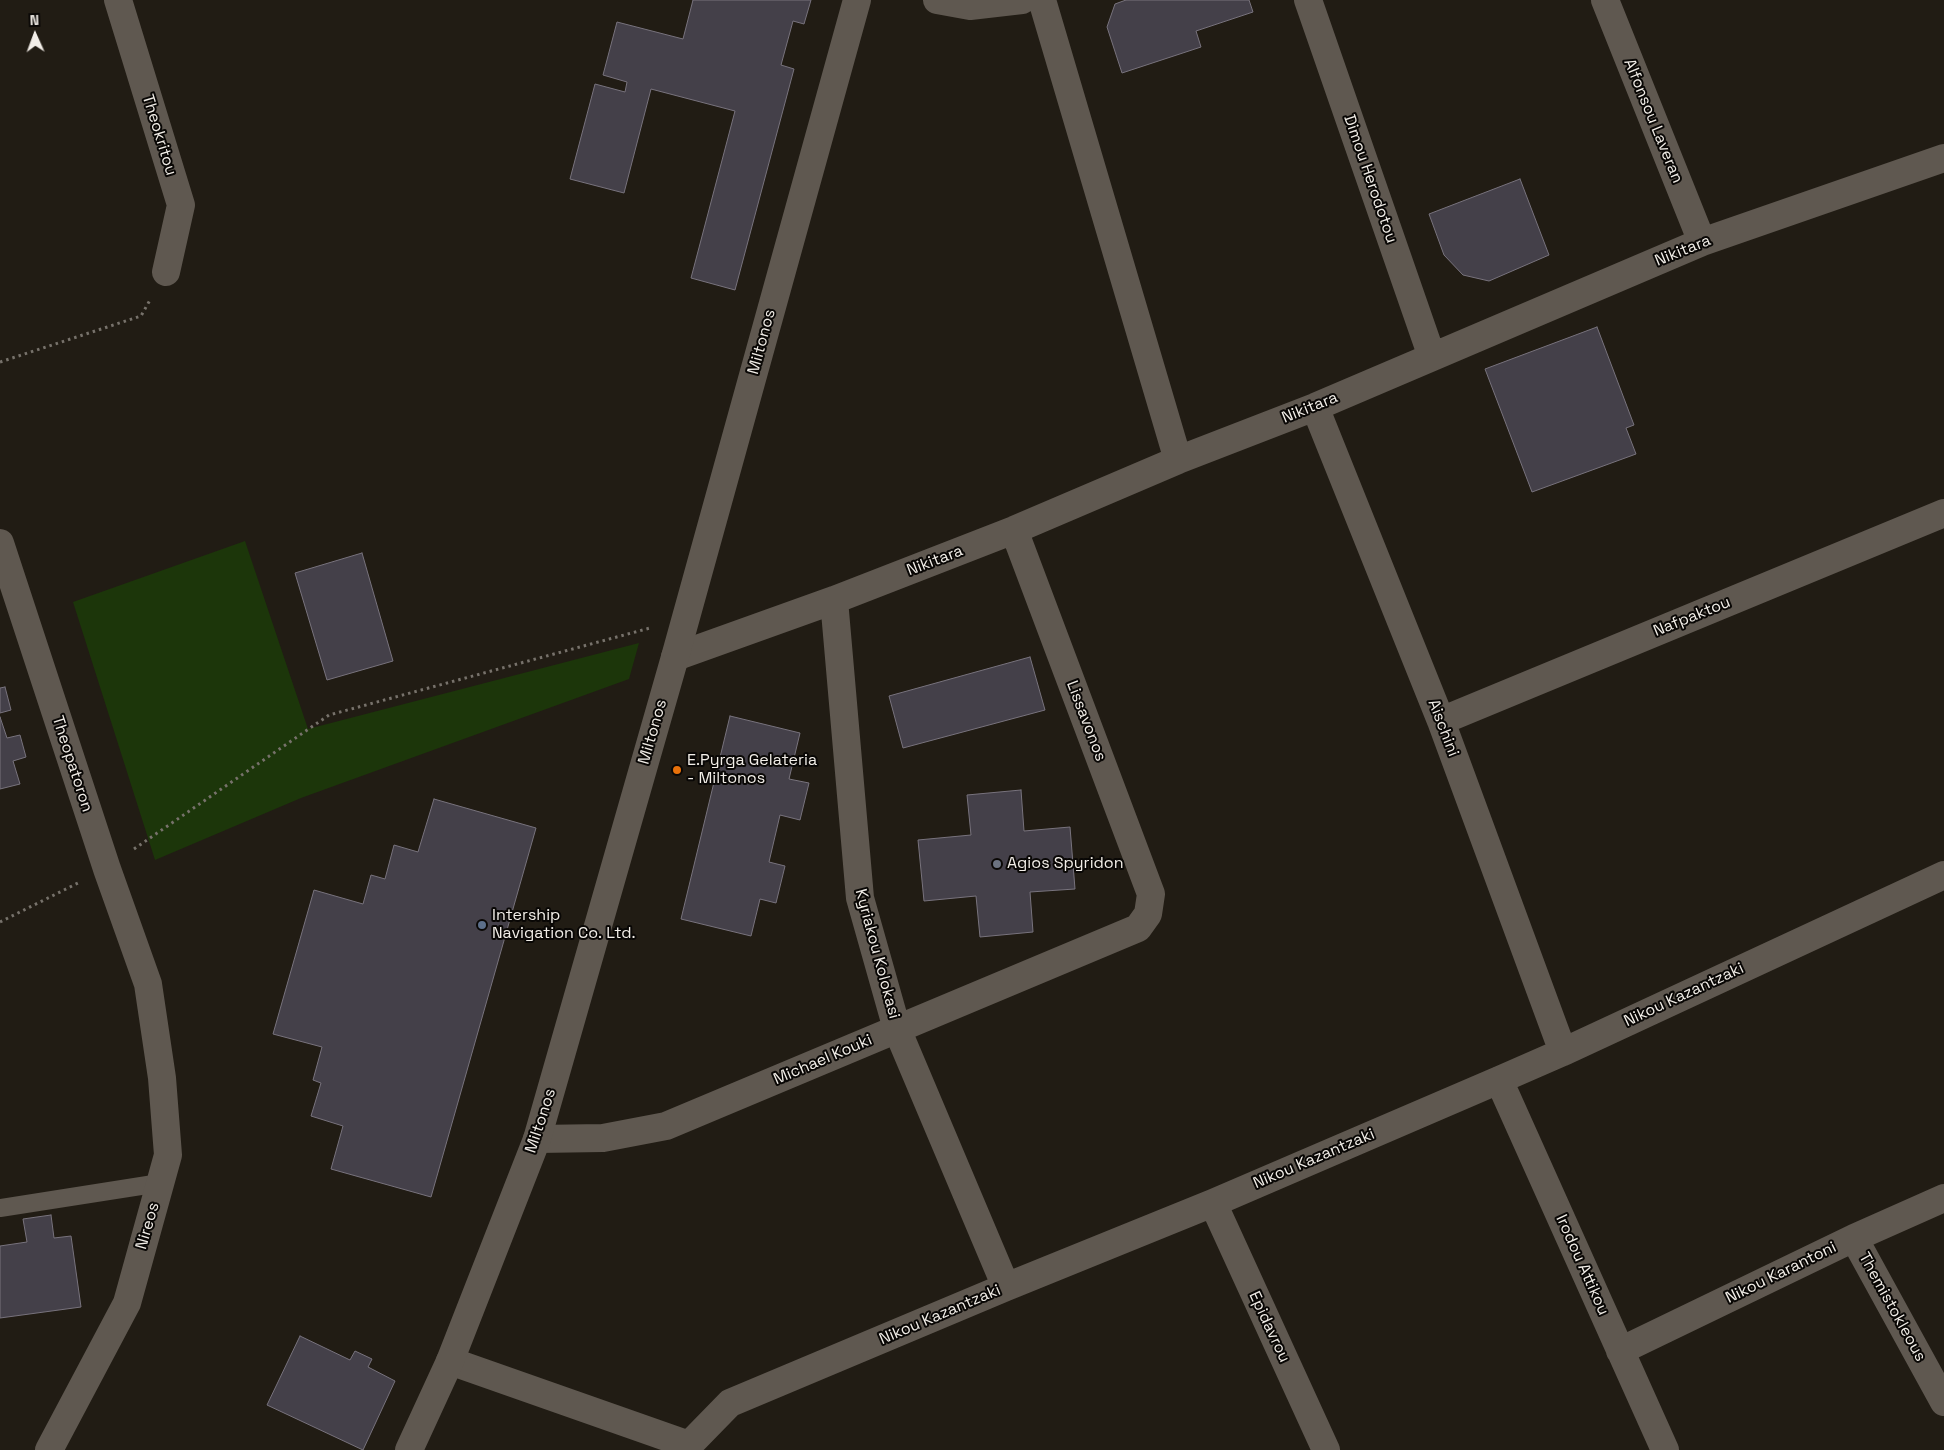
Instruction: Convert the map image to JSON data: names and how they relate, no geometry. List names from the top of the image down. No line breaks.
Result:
{"streets":{"street":["Alfonsou Laveran","Theokritou","Dimou Herodotou","Nikitara","Miltonos","Nafpaktou","Lissavonos","Aischini","Theopatoron","Kyriakou Kolokasi","Nikou Kazantzaki","Michael Kouki","Nireos","Irodou Attikou","Nikou Karantoni","Themistokleous","Epidavrou"]},"crossings":[["Alfonsou Laveran","Nikitara"],["Dimou Herodotou","Nikitara"],["Nikitara","Miltonos"],["Nikitara","Lissavonos"],["Nikitara","Aischini"],["Nikitara","Kyriakou Kolokasi"],["Miltonos","Michael Kouki"],["Nafpaktou","Aischini"],["Lissavonos","Michael Kouki"],["Aischini","Nikou Kazantzaki"],["Theopatoron","Nireos"],["Kyriakou Kolokasi","Nikou Kazantzaki"],["Kyriakou Kolokasi","Michael Kouki"],["Nikou Kazantzaki","Irodou Attikou"],["Nikou Kazantzaki","Epidavrou"],["Irodou Attikou","Nikou Karantoni"],["Nikou Karantoni","Themistokleous"]],"places":["E.Pyrga Gelateria - Miltonos","Agios Spyridon","Intership Navigation Co. Ltd."],"north":"top"}
